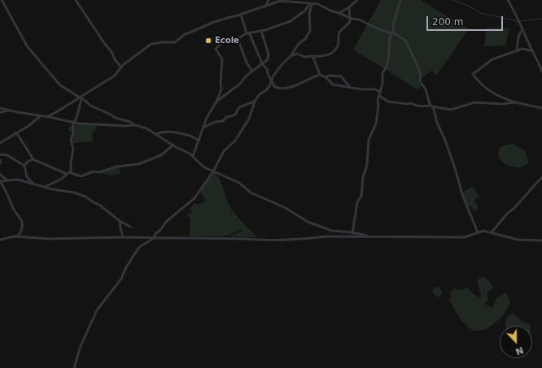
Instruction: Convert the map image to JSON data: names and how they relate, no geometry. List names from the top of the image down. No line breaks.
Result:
{"places":["Ecole"],"scale_bar":"200 m","north":"bottom"}
